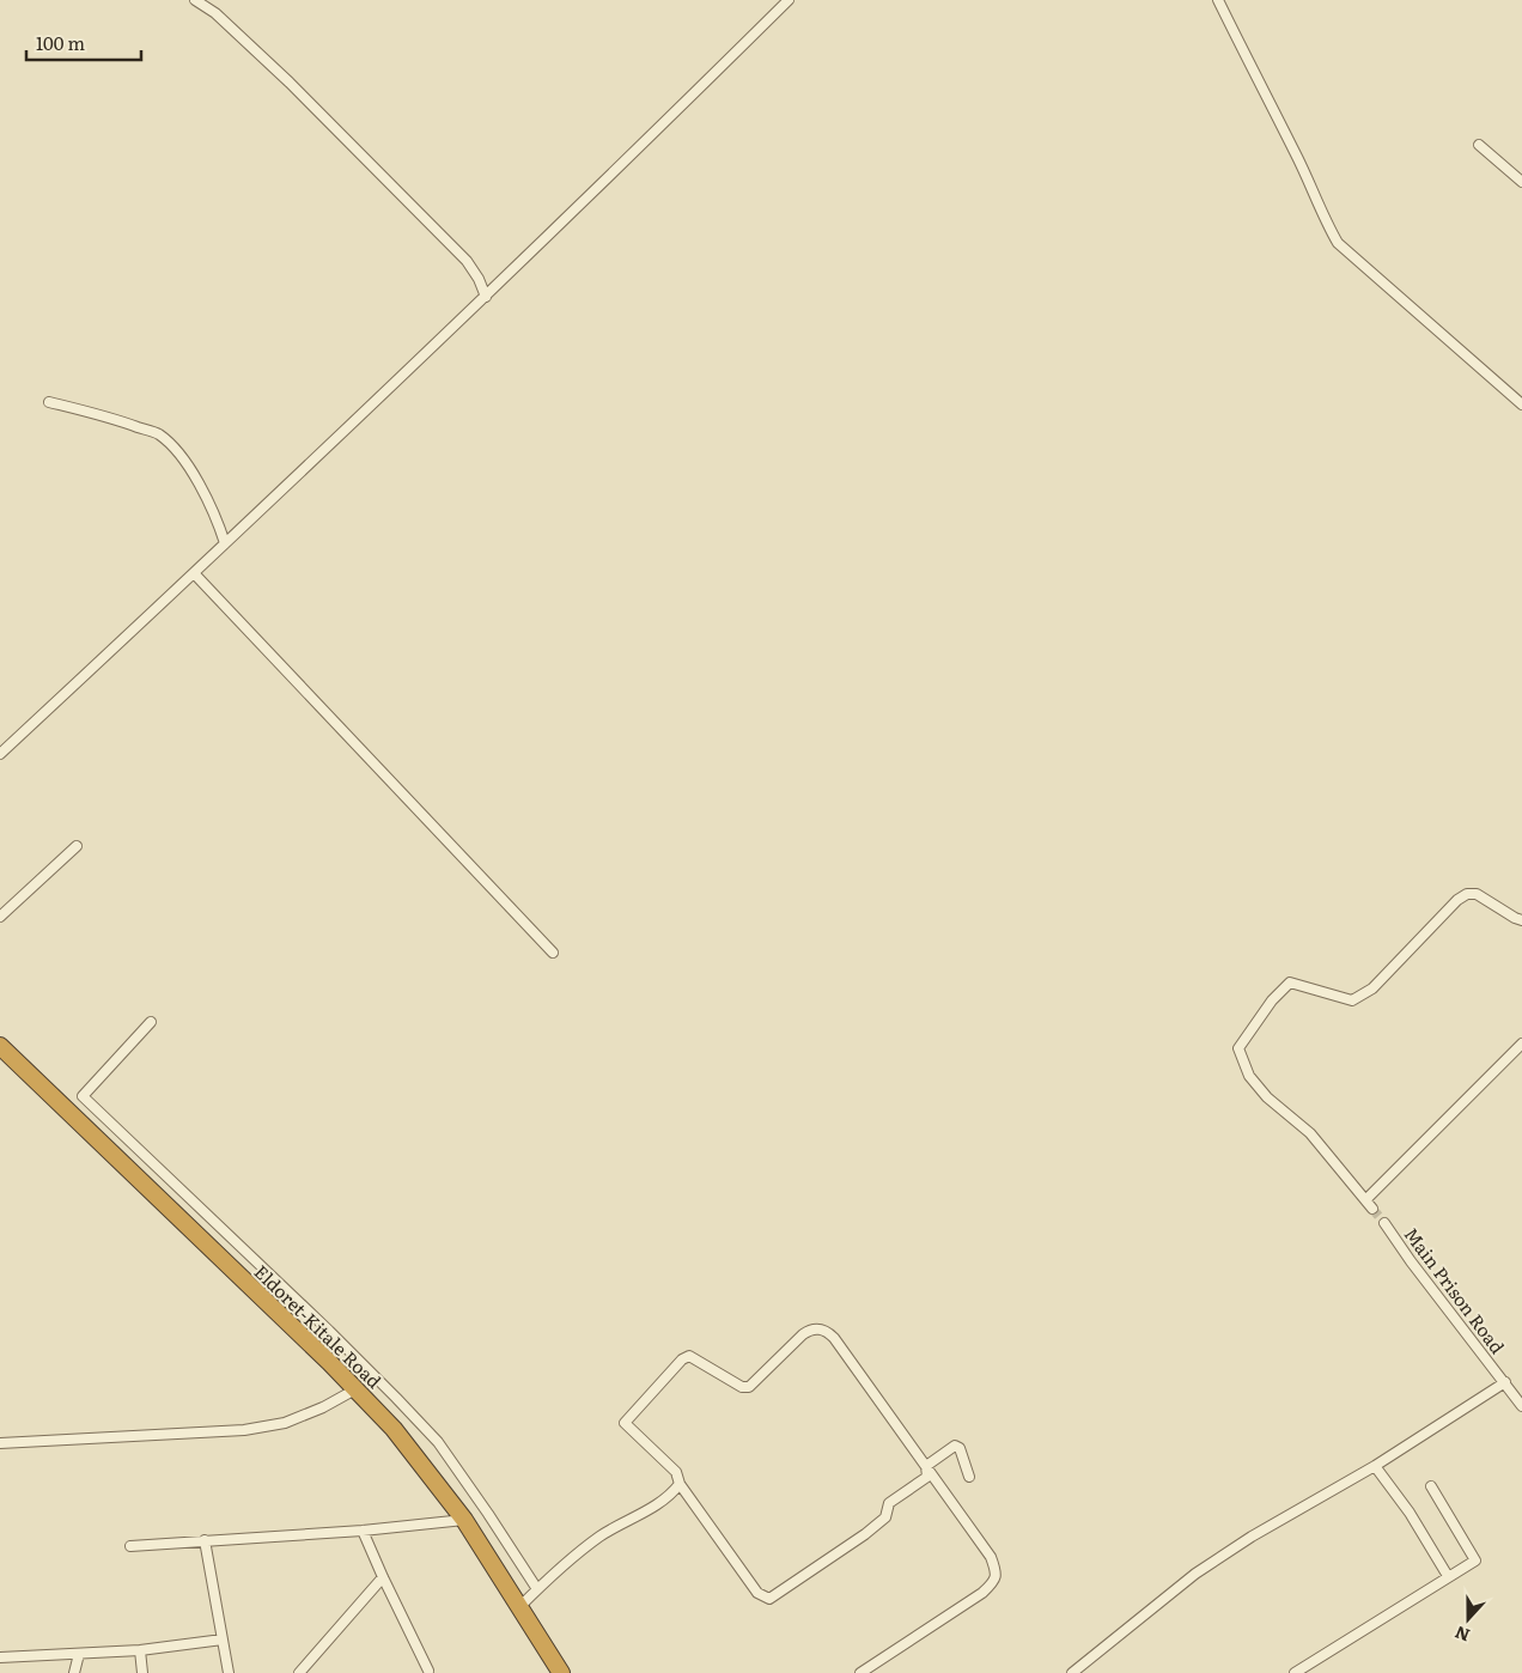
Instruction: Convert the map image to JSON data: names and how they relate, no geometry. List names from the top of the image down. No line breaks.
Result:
{"streets":{"highway":["Eldoret-Kitale Road"],"street":["Main Prison Road"]},"scale_bar":"100 m","north":"bottom"}
